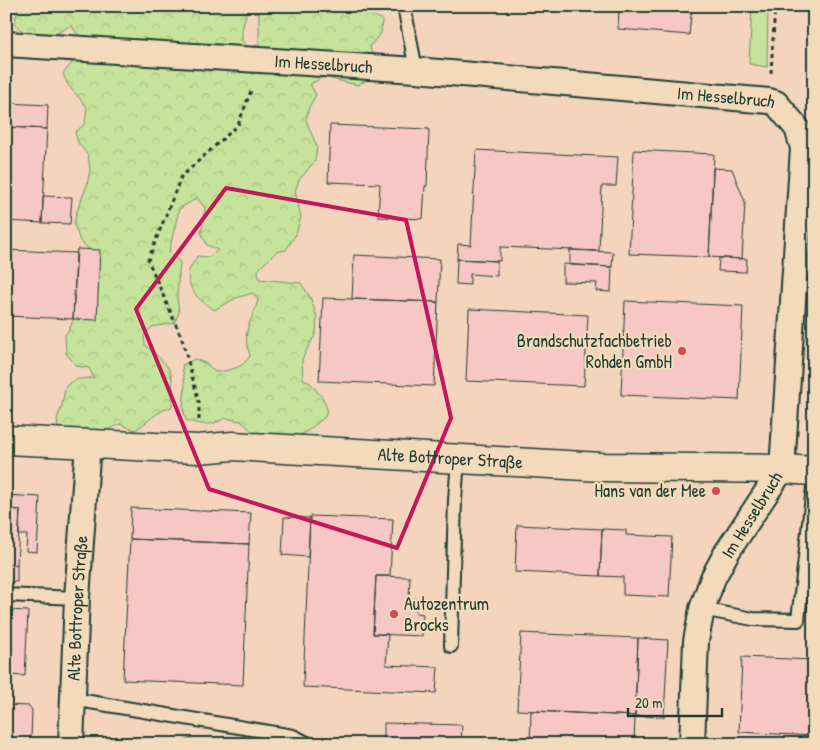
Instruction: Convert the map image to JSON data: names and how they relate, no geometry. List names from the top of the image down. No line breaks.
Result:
{"streets":{"street":["Im Hesselbruch","Alte Bottroper Straße"]},"crossings":[["Im Hesselbruch","Alte Bottroper Straße"]],"places":["Brandschutzfachbetrieb Rohden GmbH","Hans van der Mee","Autozentrum Brocks"],"scale_bar":"20 m"}
